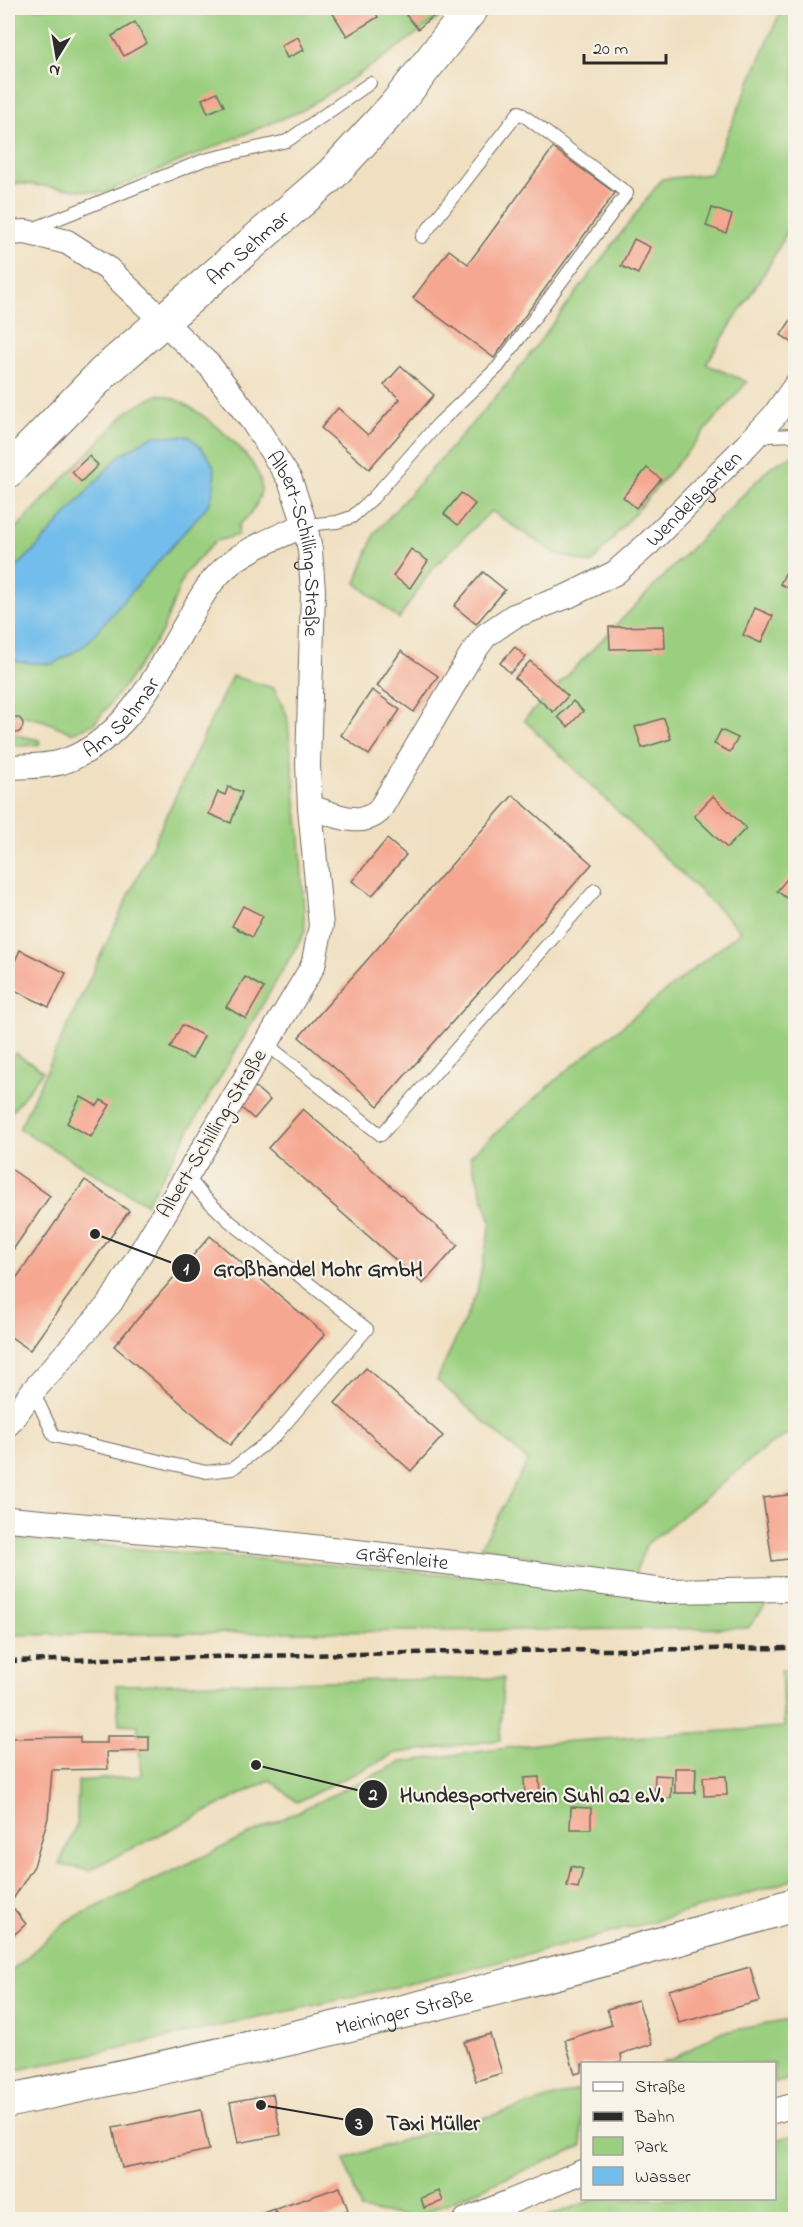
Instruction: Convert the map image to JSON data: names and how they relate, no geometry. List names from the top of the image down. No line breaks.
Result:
{"streets":{"main road":["Am Sehmar","Meininger Straße"],"street":["Wendelsgarten","Albert-Schilling-Straße","Gräfenleite"]},"crossings":[["Am Sehmar","Albert-Schilling-Straße"],["Wendelsgarten","Albert-Schilling-Straße"]],"places":["Großhandel Mohr GmbH","Hundesportverein Suhl 02 e.V.","Taxi Müller"],"legend":["Straße","Bahn","Park","Wasser"],"scale_bar":"20 m","north":"bottom"}
